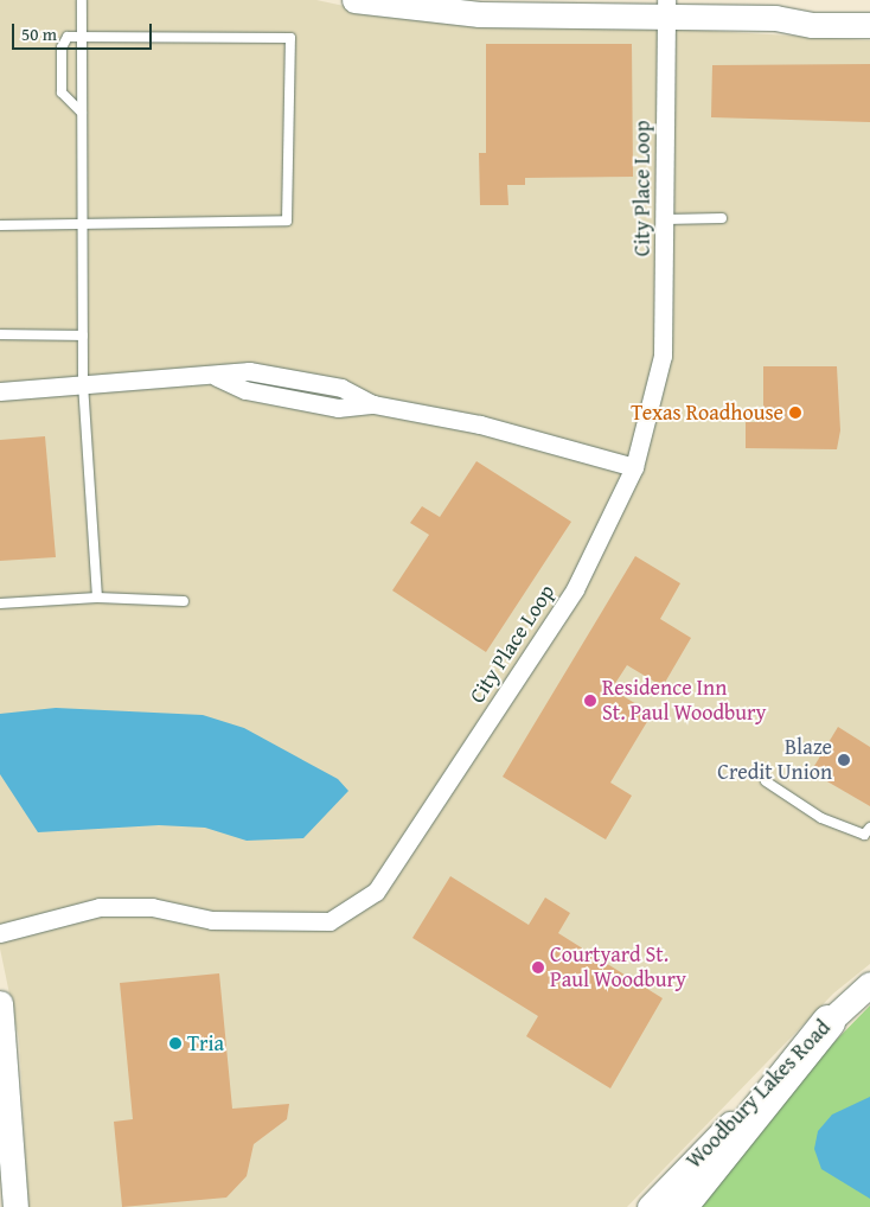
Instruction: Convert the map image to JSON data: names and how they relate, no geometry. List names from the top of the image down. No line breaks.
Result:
{"streets":{"street":["City Place Loop","Woodbury Lakes Road"]},"places":["Texas Roadhouse","Residence Inn St. Paul Woodbury","Blaze Credit Union","Courtyard St. Paul Woodbury","Tria"],"scale_bar":"50 m"}
